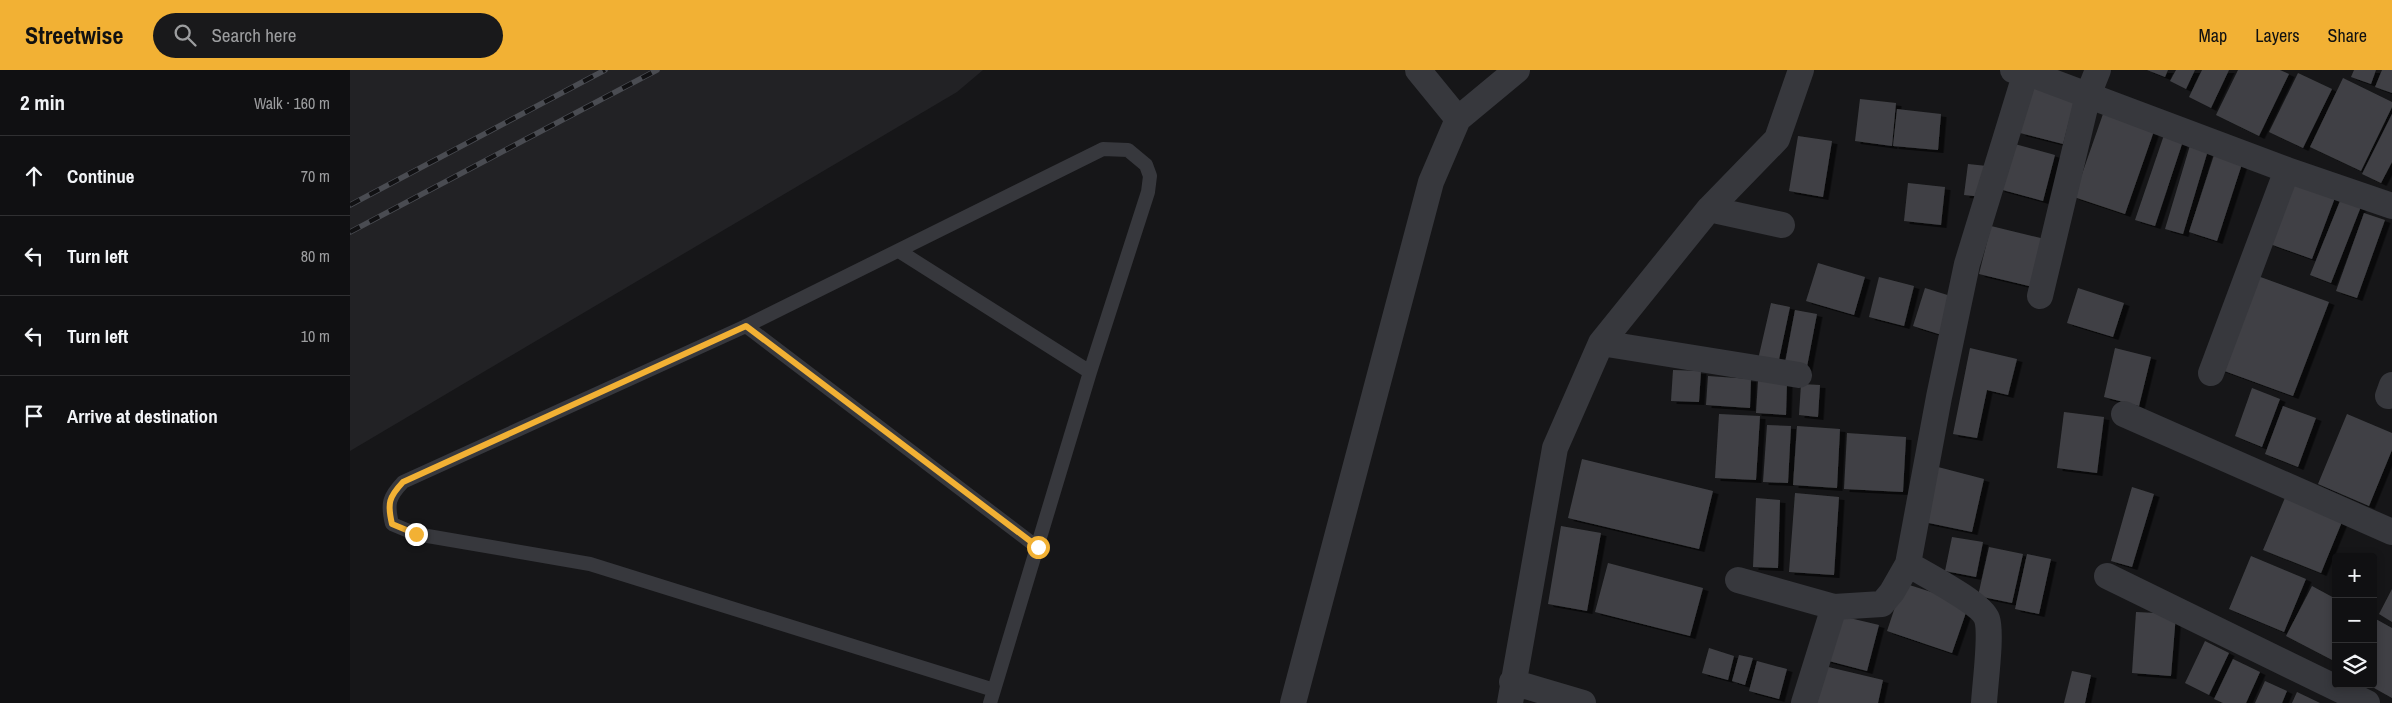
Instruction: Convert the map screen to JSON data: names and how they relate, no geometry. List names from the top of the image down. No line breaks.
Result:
{"page":{"header":"Streetwise","search":"Search here","nav":["Map","Layers","Share"],"heading":["2 min","Walk · 160 m"],"list":[["Continue","70 m"],["Turn left","80 m"],["Turn left","10 m"],"Arrive at destination"],"map_buttons":["+","−"]}}
